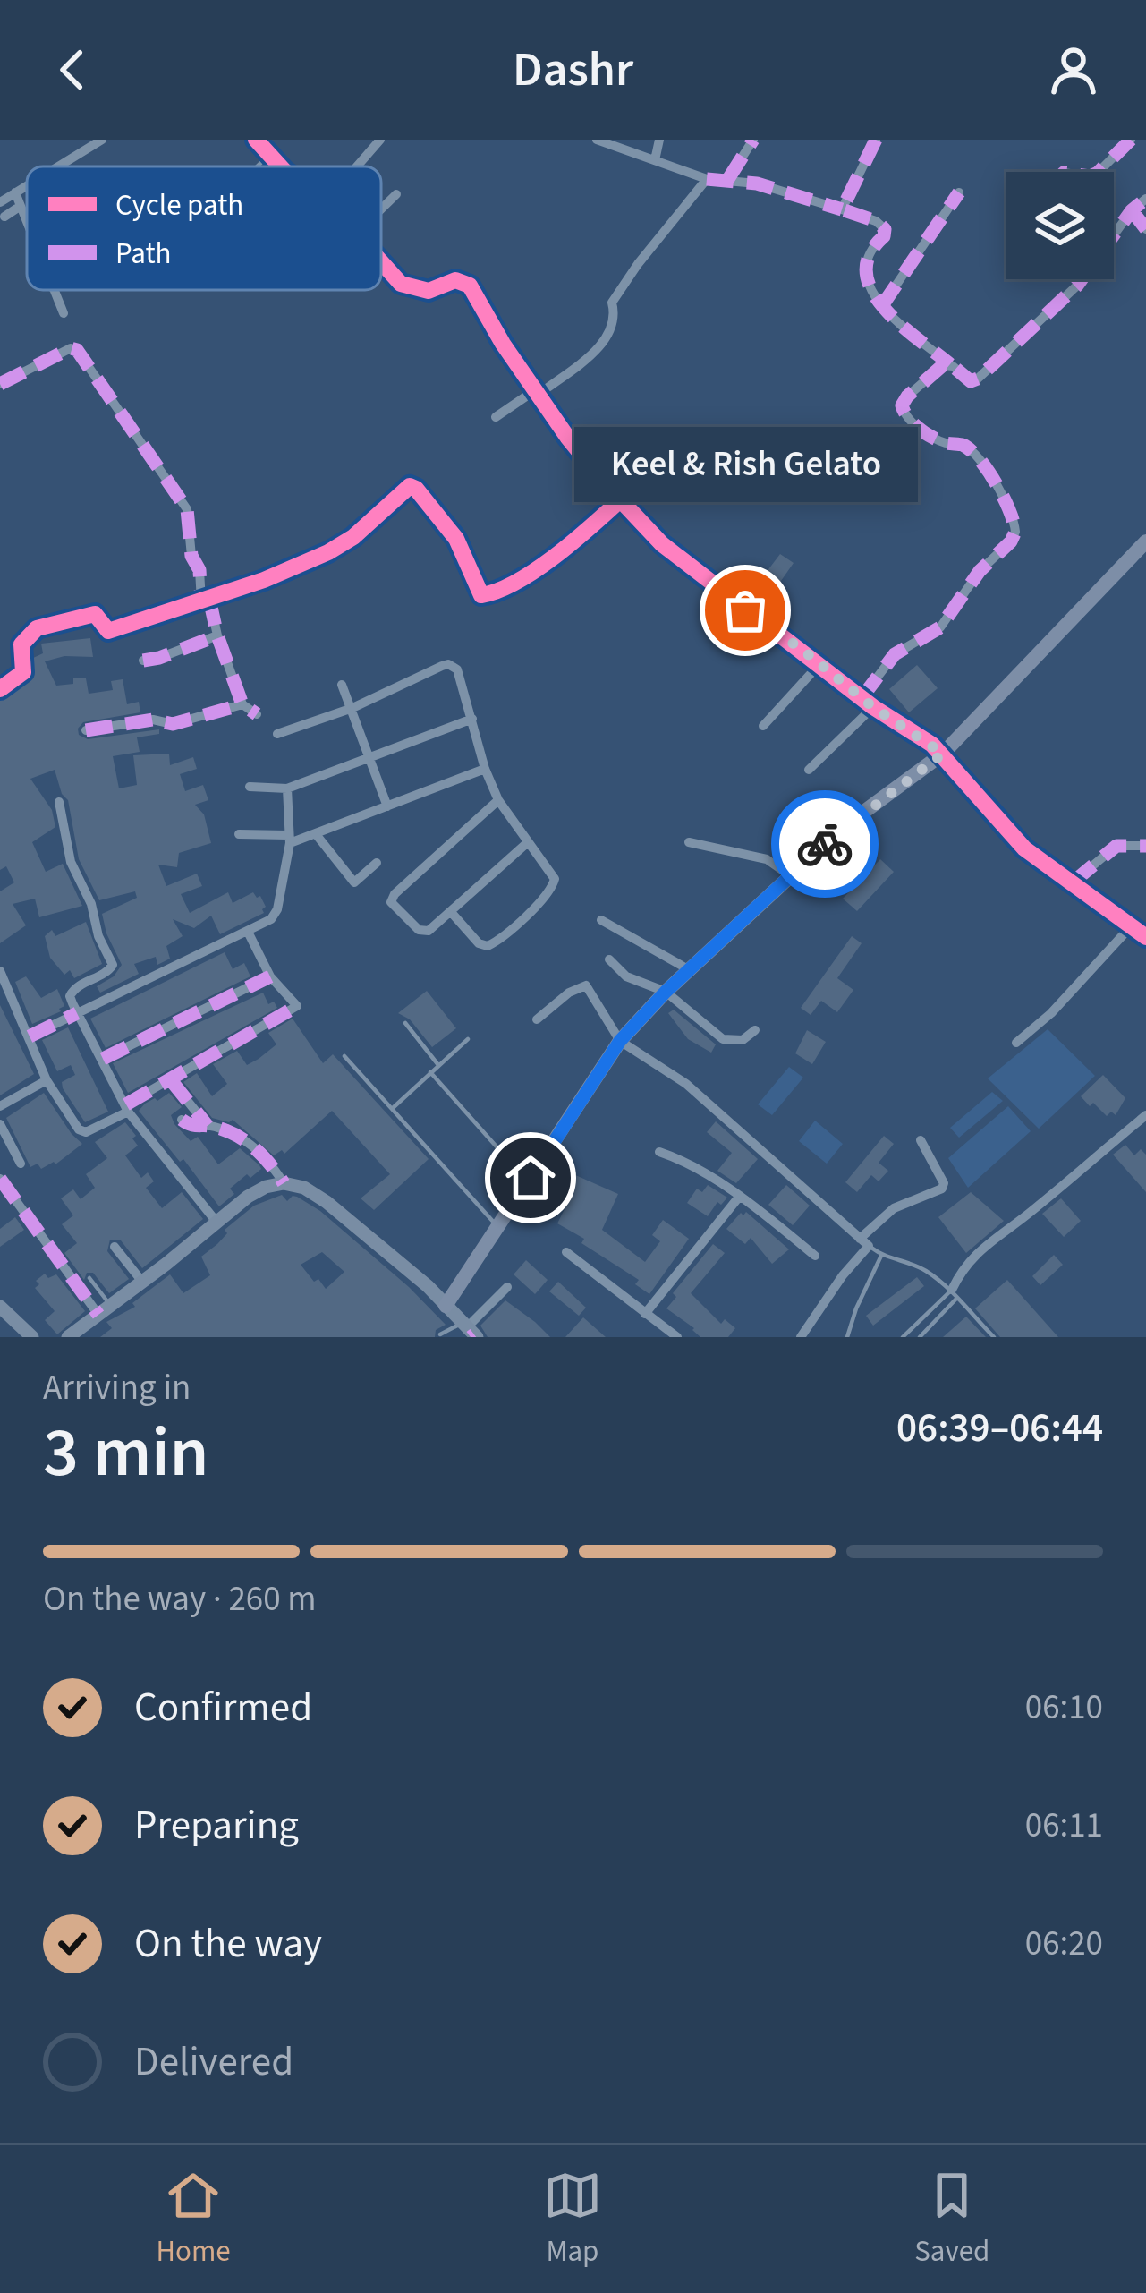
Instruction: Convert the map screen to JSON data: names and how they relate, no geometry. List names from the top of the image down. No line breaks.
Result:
{"places":["Keel & Rish Gelato"],"legend":["Cycle path","Path"],"page":{"header":"Dashr","bubble":"Keel & Rish Gelato","heading":["3 min","Arriving in","06:39–06:44"],"bar":"On the way · 260 m","list":[["Confirmed","06:10"],["Preparing","06:11"],["On the way","06:20"],"Delivered"],"tabs":["Home","Map","Saved"]}}
